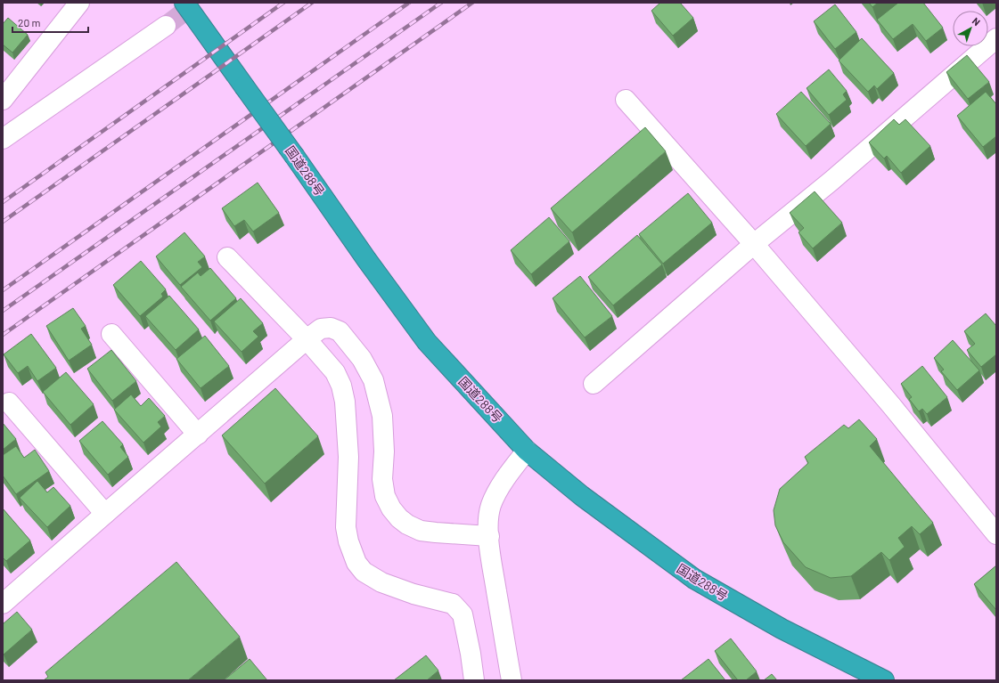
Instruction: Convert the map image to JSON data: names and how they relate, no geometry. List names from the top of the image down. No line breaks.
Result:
{"streets":{"highway":["国道288号"]},"scale_bar":"20 m","north":"top right"}
